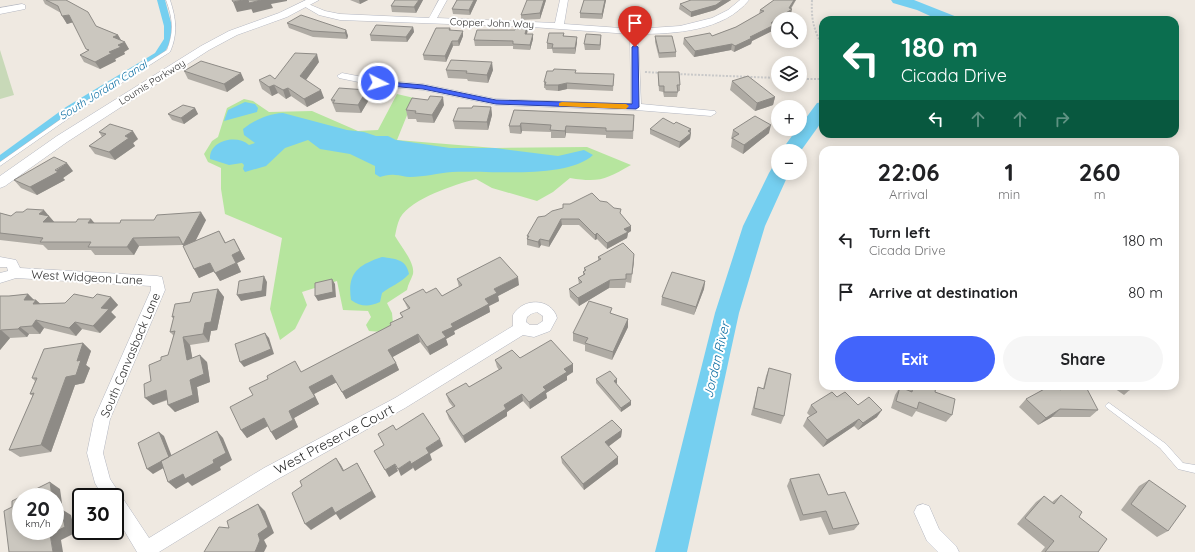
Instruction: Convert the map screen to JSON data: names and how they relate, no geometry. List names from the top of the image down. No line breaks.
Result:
{"streets":{"street":["Copper John Way","Loumis Parkway","West Widgeon Lane","South Canvasback Lane","West Preserve Court"]},"crossings":[["Copper John Way","Loumis Parkway"],["West Widgeon Lane","South Canvasback Lane"]],"water":["South Jordan Canal","Jordan River"],"page":{"map_buttons":["+","−"],"turn":["180 m","Cicada Drive"],"eta":["22:06","Arrival","1","min","260","m"],"list":[{"name":"Turn left","note":"Cicada Drive","value":"180 m"},{"name":"Arrive at destination","value":"80 m"}],"buttons":["Exit","Share"],"speed":"20 km/h","limit":"30"}}
